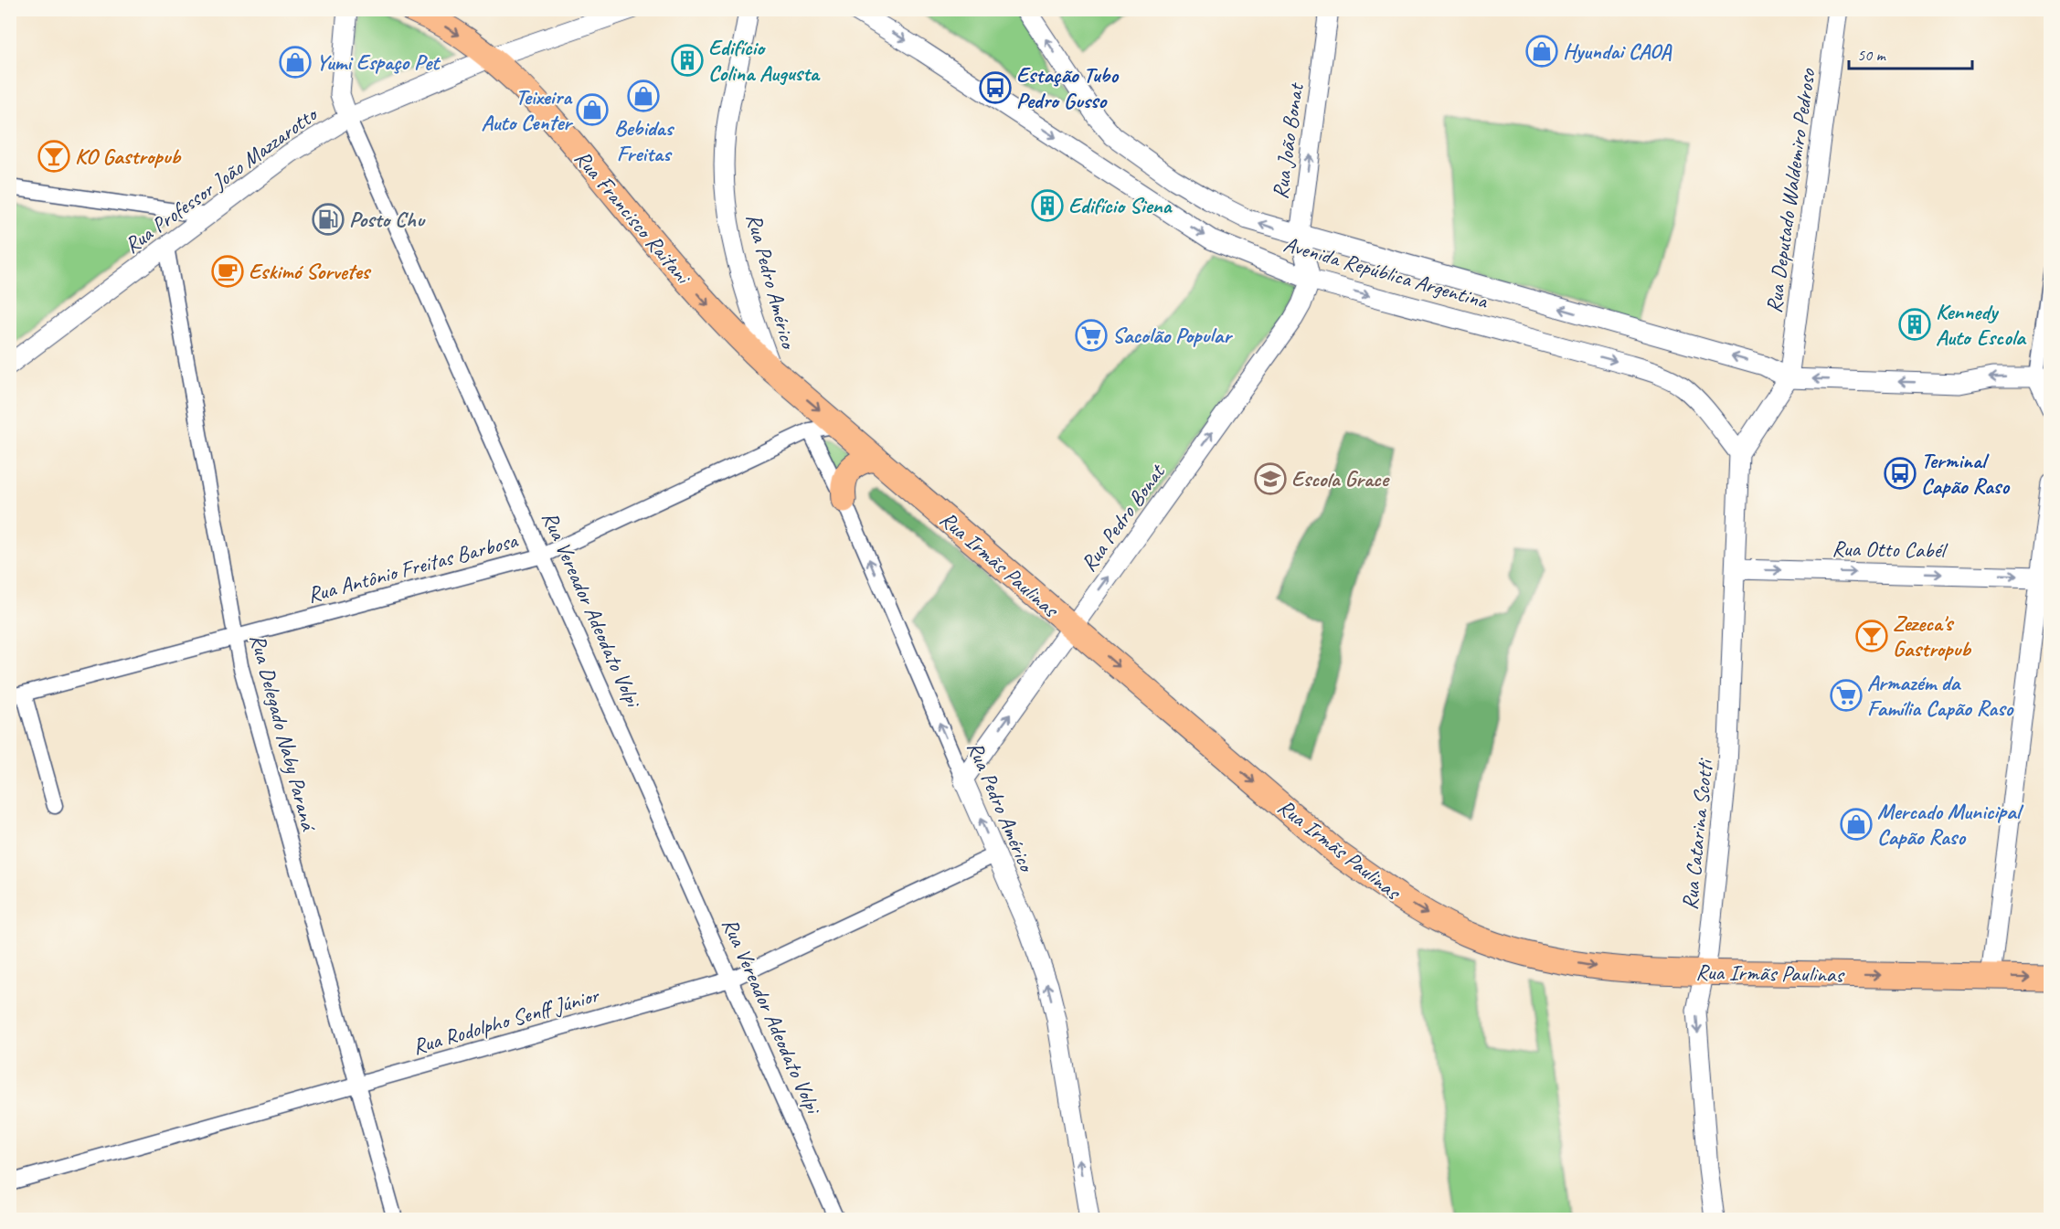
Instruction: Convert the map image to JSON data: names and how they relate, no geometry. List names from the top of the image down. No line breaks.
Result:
{"streets":{"main road":["Rua Francisco Raitani","Rua Irmãs Paulinas"],"street":["Rua João Bonat","Rua Professor João Mazzarotto","Rua Deputado Waldemiro Pedroso","Avenida República Argentina","Rua Pedro Américo","Rua Pedro Bonat","Rua Otto Cabél","Rua Antônio Freitas Barbosa","Rua Vereador Adeodato Volpi","Rua Delegado Naby Paraná","Rua Catarina Scotti","Rua Rodolpho Senff Júnior"]},"crossings":[["Rua João Bonat","Avenida República Argentina"],["Rua João Bonat","Rua Pedro Bonat"],["Rua Professor João Mazzarotto","Rua Francisco Raitani"],["Rua Professor João Mazzarotto","Rua Vereador Adeodato Volpi"],["Rua Professor João Mazzarotto","Rua Delegado Naby Paraná"],["Rua Deputado Waldemiro Pedroso","Avenida República Argentina"],["Rua Francisco Raitani","Rua Pedro Américo"],["Rua Francisco Raitani","Rua Irmãs Paulinas"],["Avenida República Argentina","Rua Pedro Bonat"],["Avenida República Argentina","Rua Catarina Scotti"],["Rua Pedro Américo","Rua Pedro Bonat"],["Rua Pedro Américo","Rua Irmãs Paulinas"],["Rua Pedro Américo","Rua Antônio Freitas Barbosa"],["Rua Pedro Américo","Rua Rodolpho Senff Júnior"],["Rua Pedro Bonat","Rua Irmãs Paulinas"],["Rua Otto Cabél","Rua Catarina Scotti"],["Rua Irmãs Paulinas","Rua Antônio Freitas Barbosa"],["Rua Irmãs Paulinas","Rua Catarina Scotti"],["Rua Antônio Freitas Barbosa","Rua Vereador Adeodato Volpi"],["Rua Antônio Freitas Barbosa","Rua Delegado Naby Paraná"],["Rua Vereador Adeodato Volpi","Rua Rodolpho Senff Júnior"],["Rua Delegado Naby Paraná","Rua Rodolpho Senff Júnior"]],"one_way":["Rua João Bonat","Rua Francisco Raitani","Rua Pedro Américo","Rua Pedro Bonat","Rua Otto Cabél","Rua Irmãs Paulinas"],"places":{"shop":["Hyundai CAOA","Yumi Espaço Pet","Bebidas Freitas","Teixeira Auto Center","Mercado Municipal Capão Raso"],"building":["Edifício Colina Augusta","Edifício Siena","Kennedy Auto Escola"],"bus stop":["Estação Tubo Pedro Gusso","Terminal Capão Raso"],"bar":["KO Gastropub","Zezeca's Gastropub"],"fuel station":["Posto Chu"],"cafe":["Eskimó Sorvetes"],"supermarket":["Sacolão Popular","Armazém da Família Capão Raso"],"school or university":["Escola Grace"]},"scale_bar":"50 m"}
